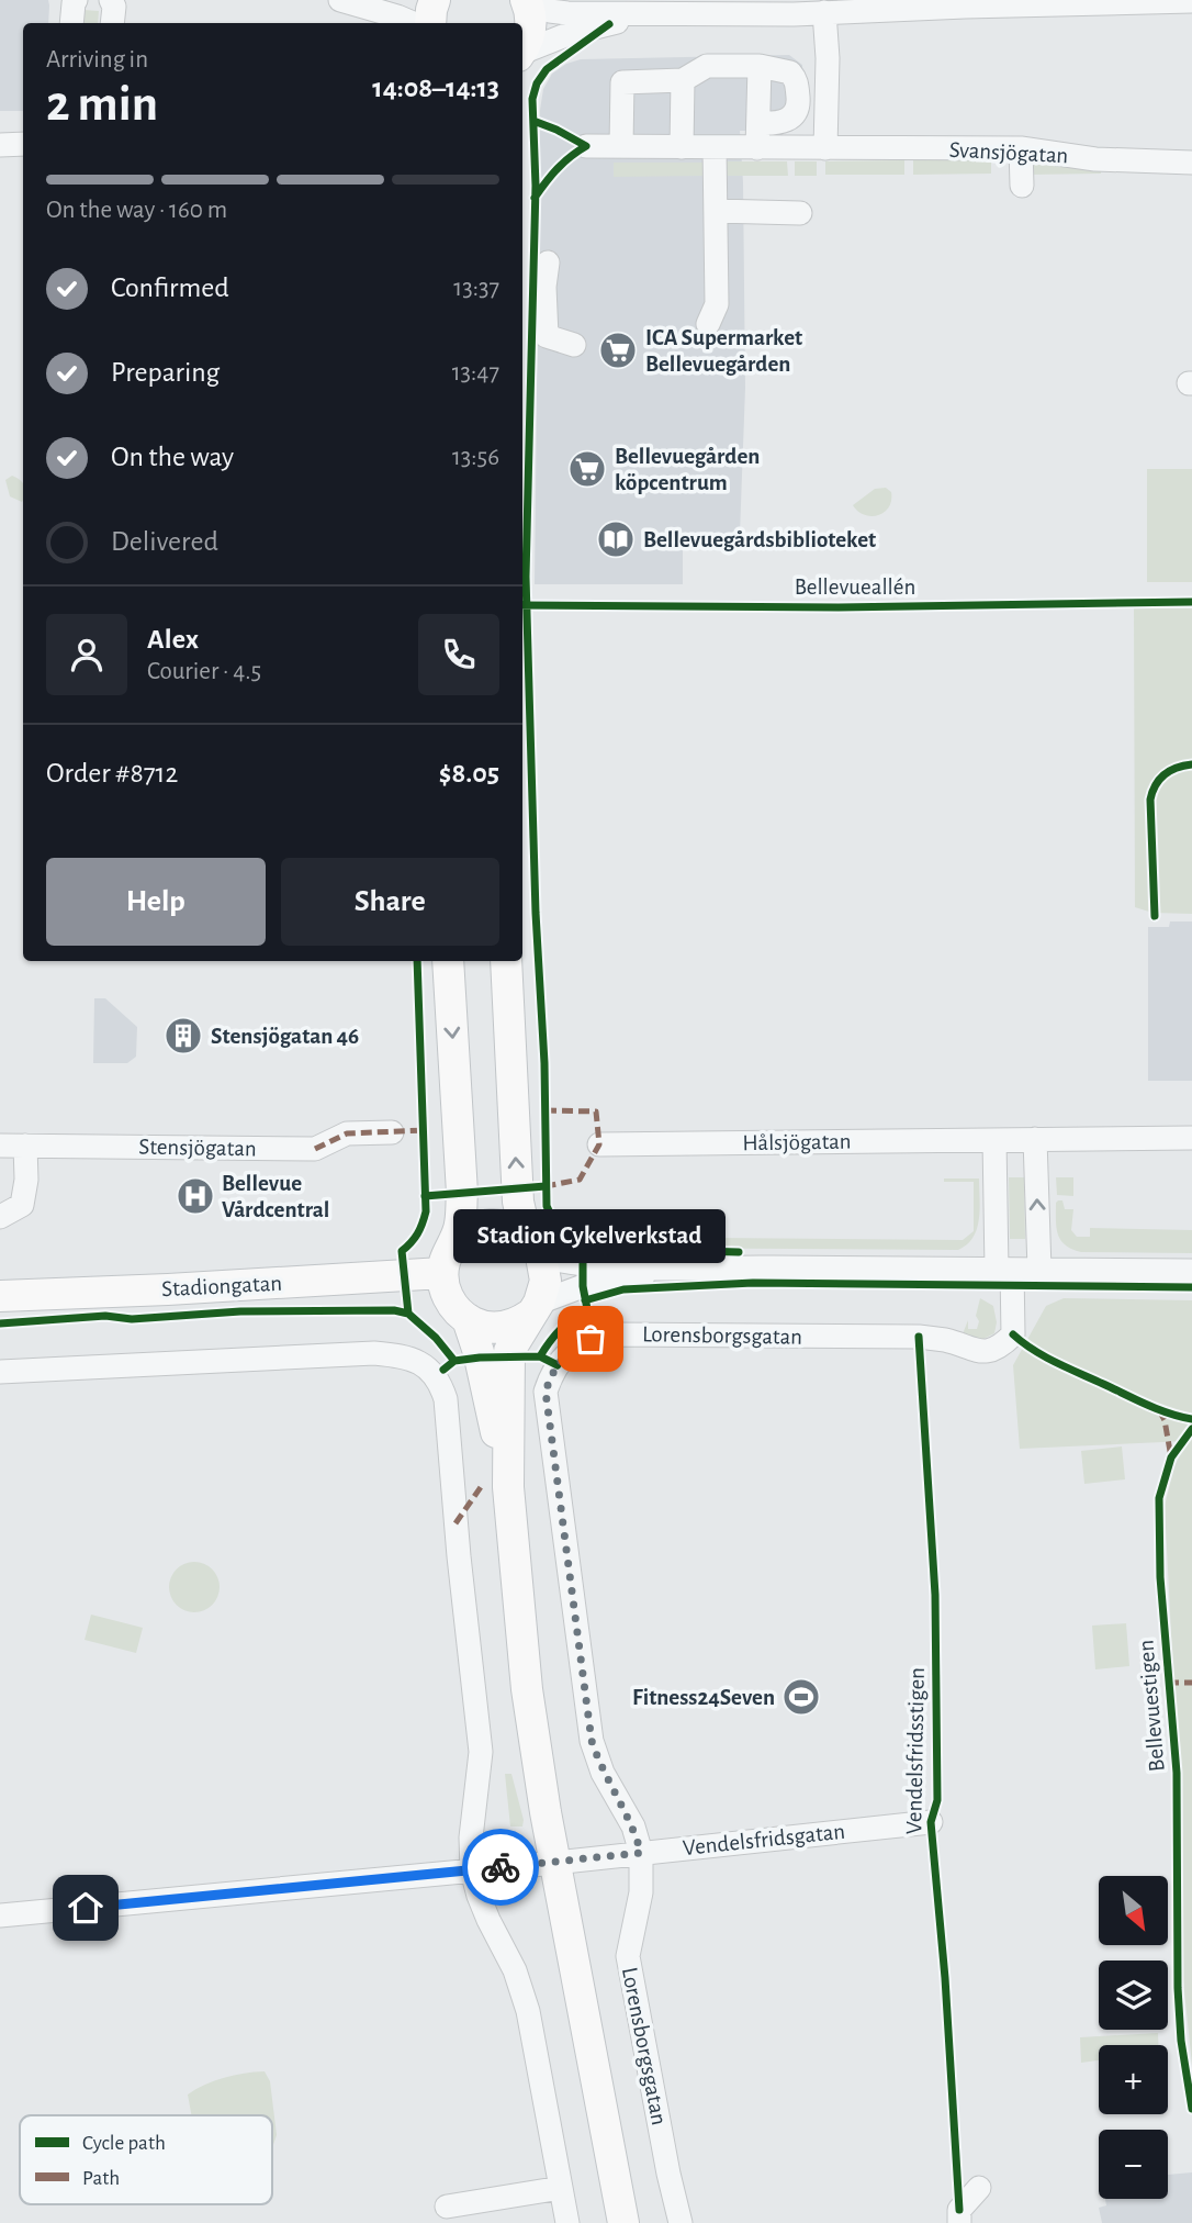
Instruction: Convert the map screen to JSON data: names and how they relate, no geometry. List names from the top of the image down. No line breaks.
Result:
{"streets":{"main road":["Stadiongatan"],"street":["Svansjögatan","Hålsjögatan","Stensjögatan","Lorensborgsgatan","Vendelsfridsgatan"],"cycle path":["Bellevueallén","Bellevuestigen","Vendelsfridsstigen"]},"crossings":[["Lorensborgsgatan","Vendelsfridsgatan"]],"places":{"supermarket":["ICA Supermarket Bellevuegården","Bellevuegården köpcentrum"],"library":["Bellevuegårdsbiblioteket"],"building":["Stensjögatan 46"],"hospital":["Bellevue Vårdcentral"],"other":["Stadion Cykelverkstad"],"sports":["Fitness24Seven"]},"legend":["Cycle path","Path"],"north":"bottom right","page":{"heading":["2 min","Arriving in","14:08–14:13"],"panel":["Alex","Courier · 4.5","Order #8712","$8.05"],"bar":"On the way · 160 m","list":[["Confirmed","13:37"],["Preparing","13:47"],["On the way","13:56"],"Delivered"],"buttons":["Help","Share"],"bubble":"Stadion Cykelverkstad","map_buttons":["+","−"]}}
